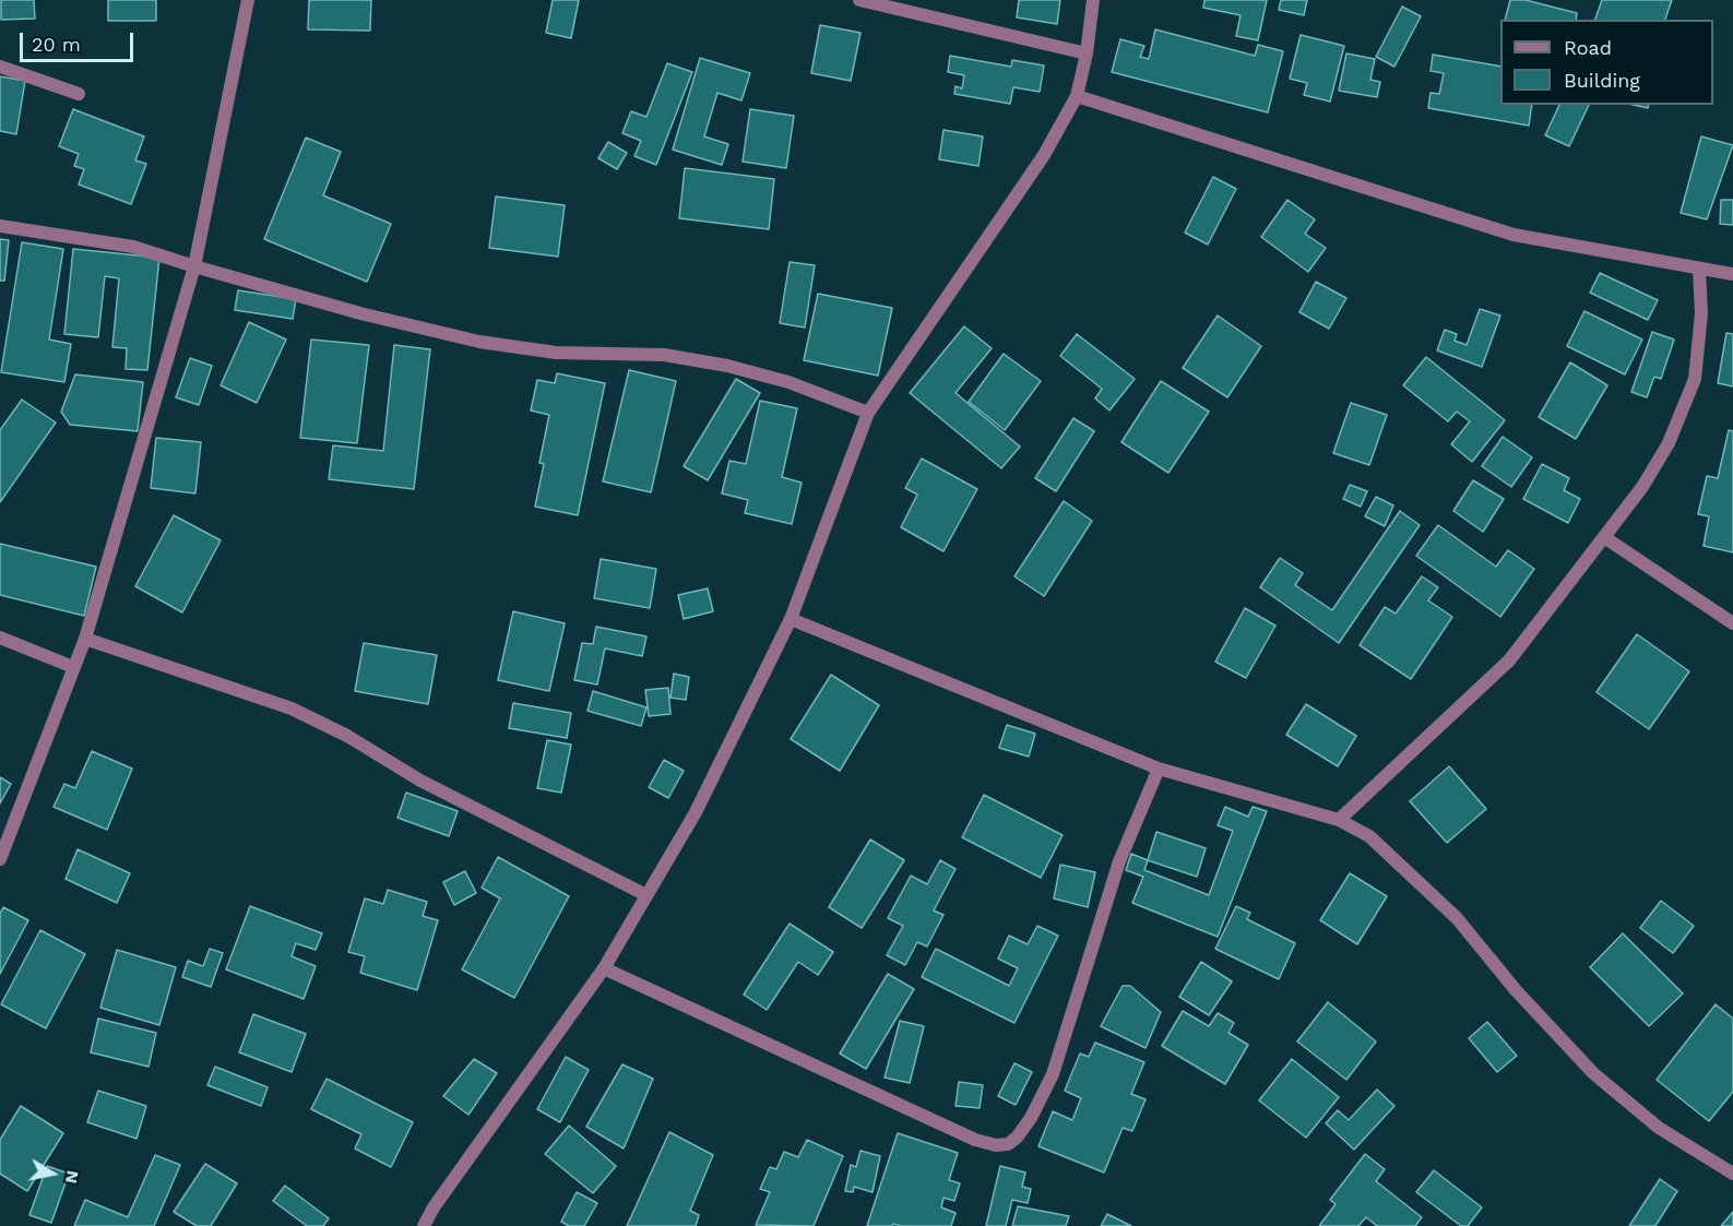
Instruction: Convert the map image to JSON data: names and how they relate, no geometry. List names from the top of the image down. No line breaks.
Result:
{"legend":["Road","Building"],"scale_bar":"20 m","north":"right"}
